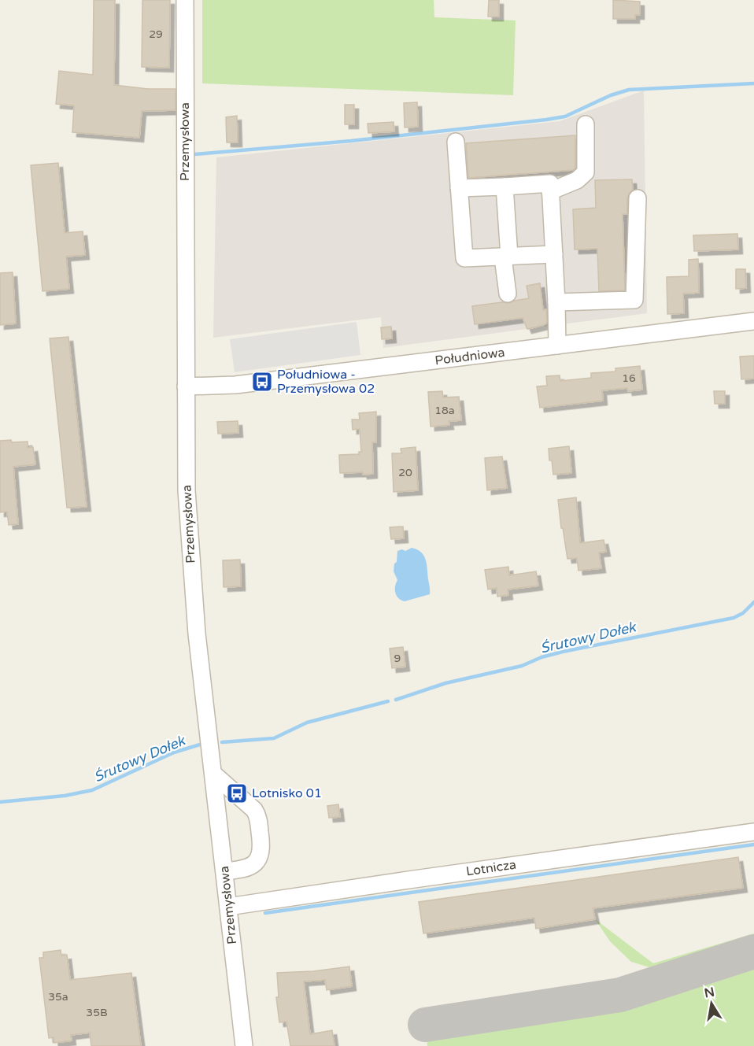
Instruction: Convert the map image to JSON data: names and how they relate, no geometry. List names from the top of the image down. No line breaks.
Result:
{"streets":{"street":["Przemysłowa","Południowa","Lotnicza"]},"crossings":[["Przemysłowa","Południowa"],["Przemysłowa","Lotnicza"]],"water":["Śrutowy Dołek"],"places":{"bus stop":["Południowa - Przemysłowa 02","Lotnisko 01"]},"house_numbers":["29","16","18a","20","9","35a","35B"],"north":"top"}
